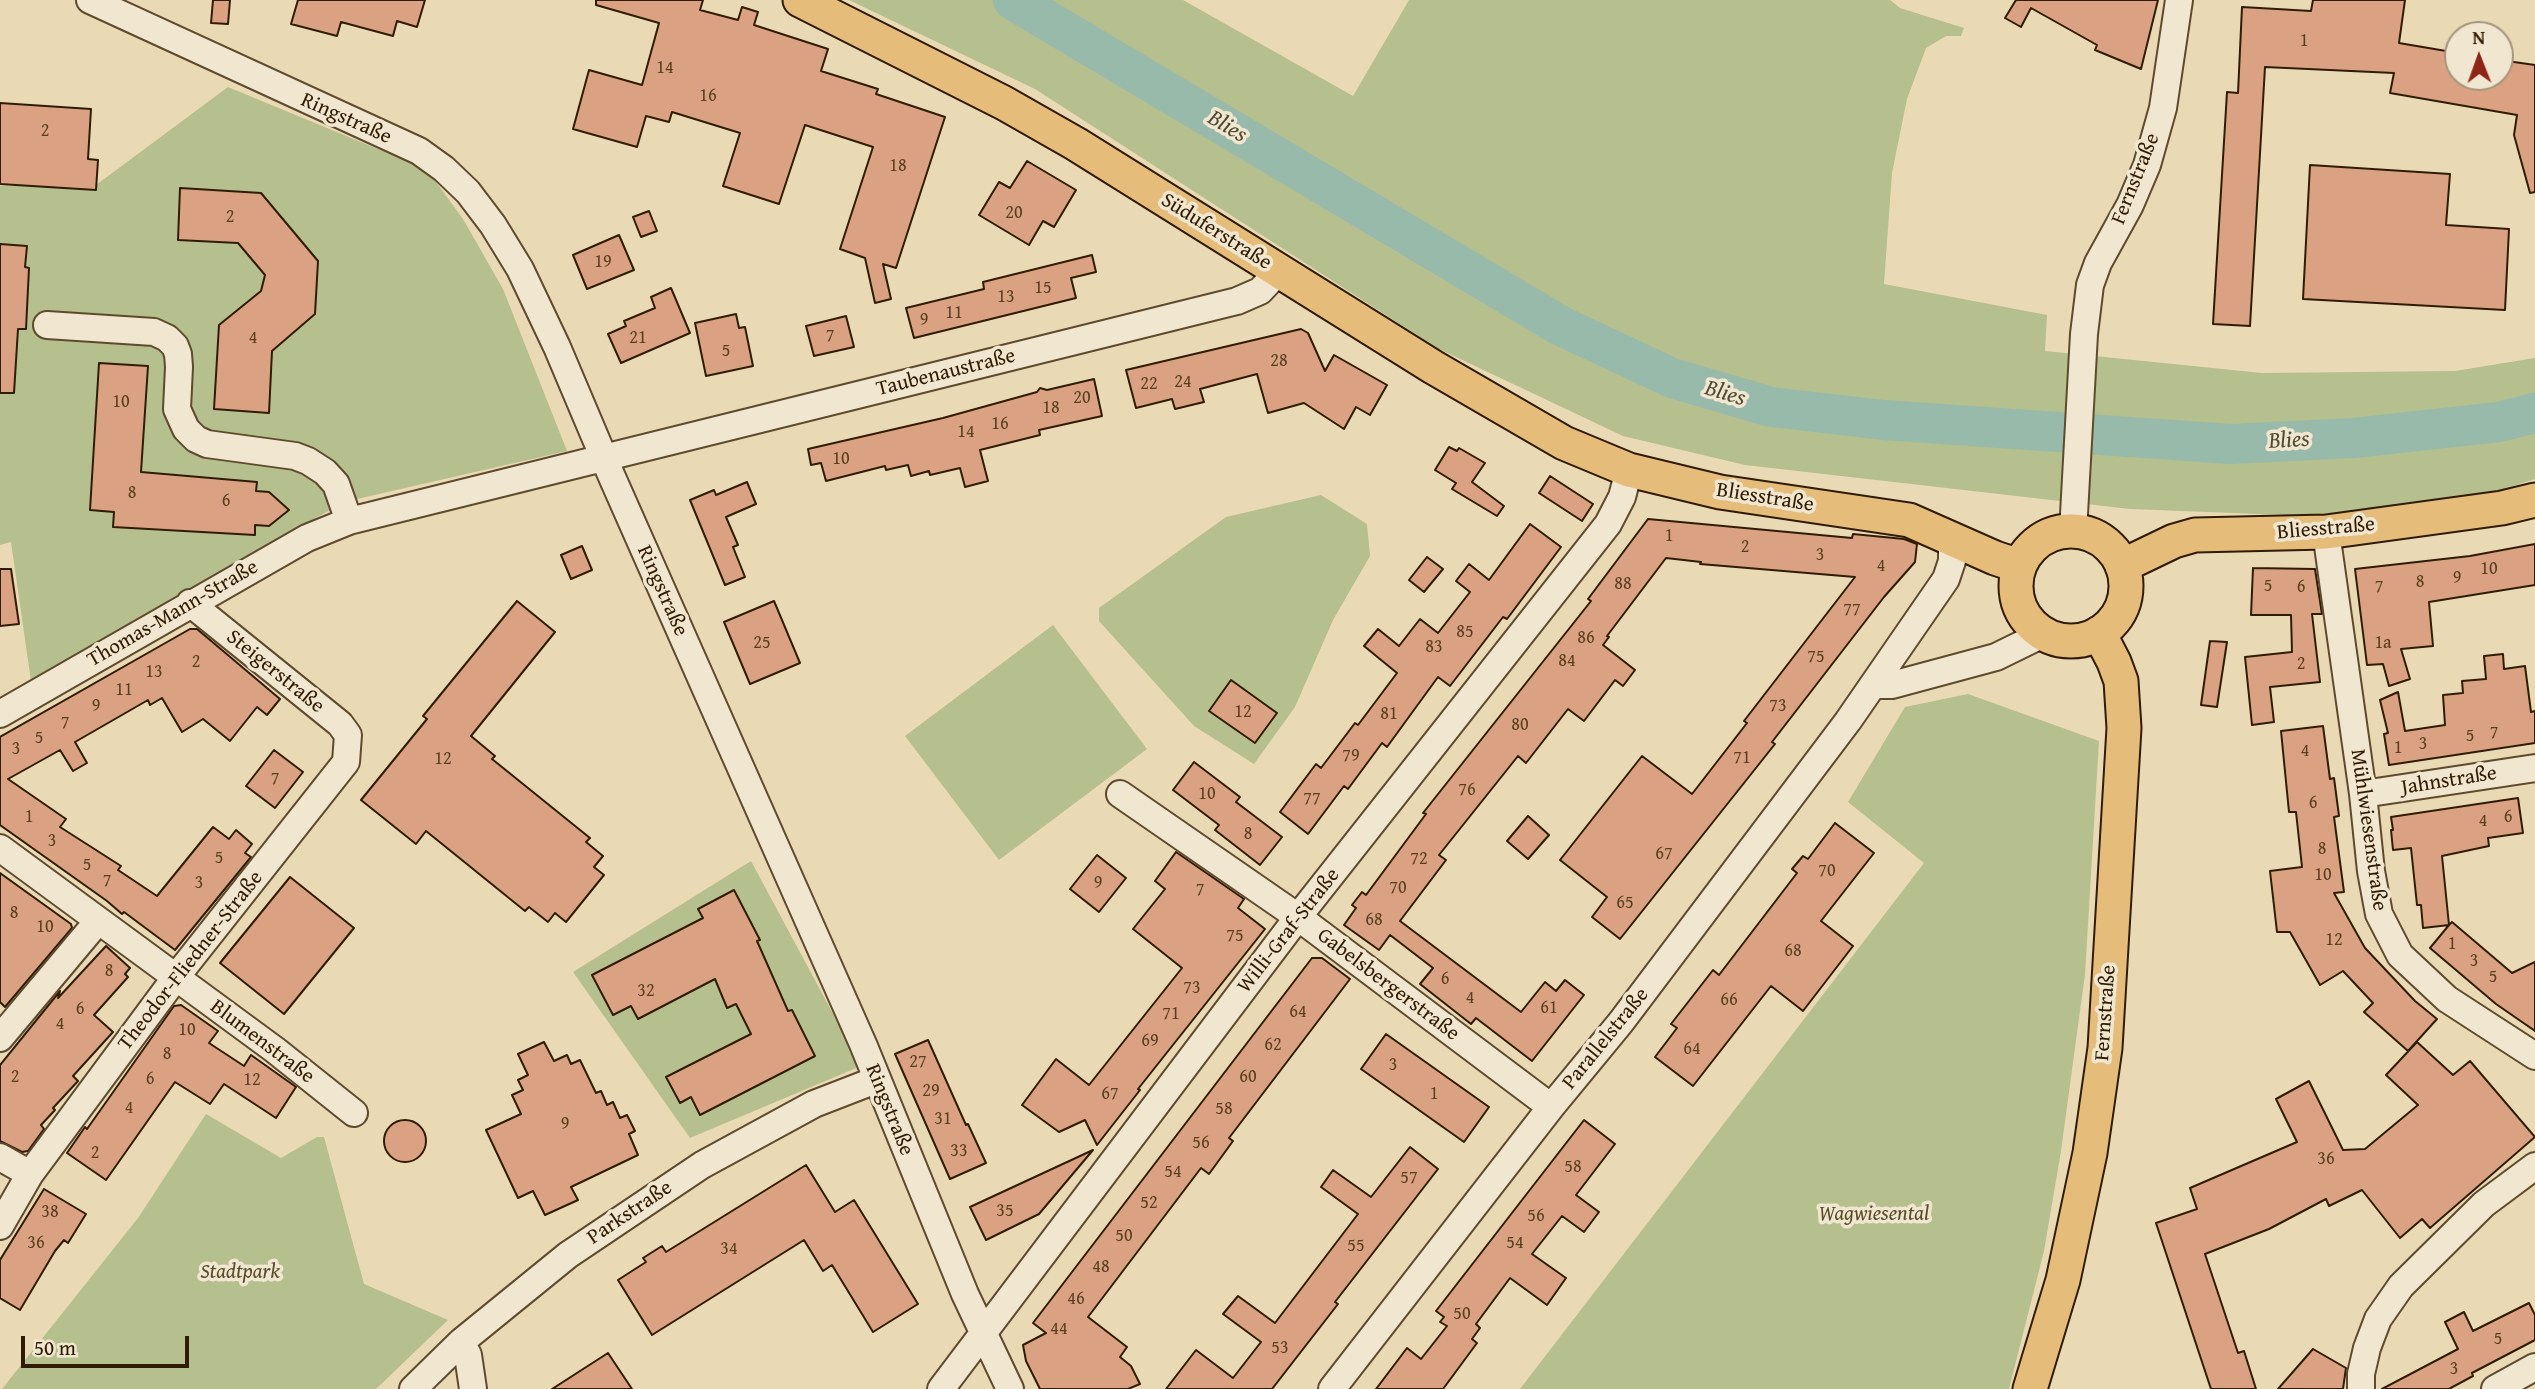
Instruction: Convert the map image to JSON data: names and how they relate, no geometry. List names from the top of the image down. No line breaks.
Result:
{"streets":{"main road":["Fernstraße","Süduferstraße","Bliesstraße"],"street":["Ringstraße","Taubenaustraße","Thomas-Mann-Straße","Steigerstraße","Jahnstraße","Mühlwiesenstraße","Willi-Graf-Straße","Theodor-Fliedner-Straße","Gabelsbergerstraße","Parallelstraße","Blumenstraße","Parkstraße"]},"crossings":[["Ringstraße","Taubenaustraße"],["Ringstraße","Thomas-Mann-Straße"],["Ringstraße","Willi-Graf-Straße"],["Ringstraße","Parkstraße"],["Fernstraße","Bliesstraße"],["Süduferstraße","Taubenaustraße"],["Süduferstraße","Bliesstraße"],["Süduferstraße","Willi-Graf-Straße"],["Taubenaustraße","Thomas-Mann-Straße"],["Bliesstraße","Mühlwiesenstraße"],["Bliesstraße","Willi-Graf-Straße"],["Bliesstraße","Parallelstraße"],["Thomas-Mann-Straße","Steigerstraße"],["Steigerstraße","Theodor-Fliedner-Straße"],["Jahnstraße","Mühlwiesenstraße"],["Willi-Graf-Straße","Gabelsbergerstraße"],["Theodor-Fliedner-Straße","Blumenstraße"],["Gabelsbergerstraße","Parallelstraße"]],"water":["Blies"],"parks":["Wagwiesental","Stadtpark"],"house_numbers":["1","14","16","2","18","20","2","19","15","13","11","9","7","4","21","5","28","24","22","20","10","18","16","14","10","8","6","1","2","3","4","10","9","8","88","5","6","7","77","85","86","25","1a","83","75","84","2","2","13","11","9","73","12","81","7","80","7","5","5","3","1","3","4","79","71","12","7","76","10","77","6","1","6","4","8","3","8","67","5","72","5","70","10","7","3","9","70","7","65","8","68","10","75","12","1","68","3","8","5","6","73","32","4","66","61","6","64","71","4","10","69","62","64","8","27","3","2","60","6","12","29","67","1","4","58","31","9","56","33","2","36","58","54","57","52","35","38","56","50","36","54","55","34","48","46","50","44","5","53","3"],"scale_bar":"50 m","north":"top"}
